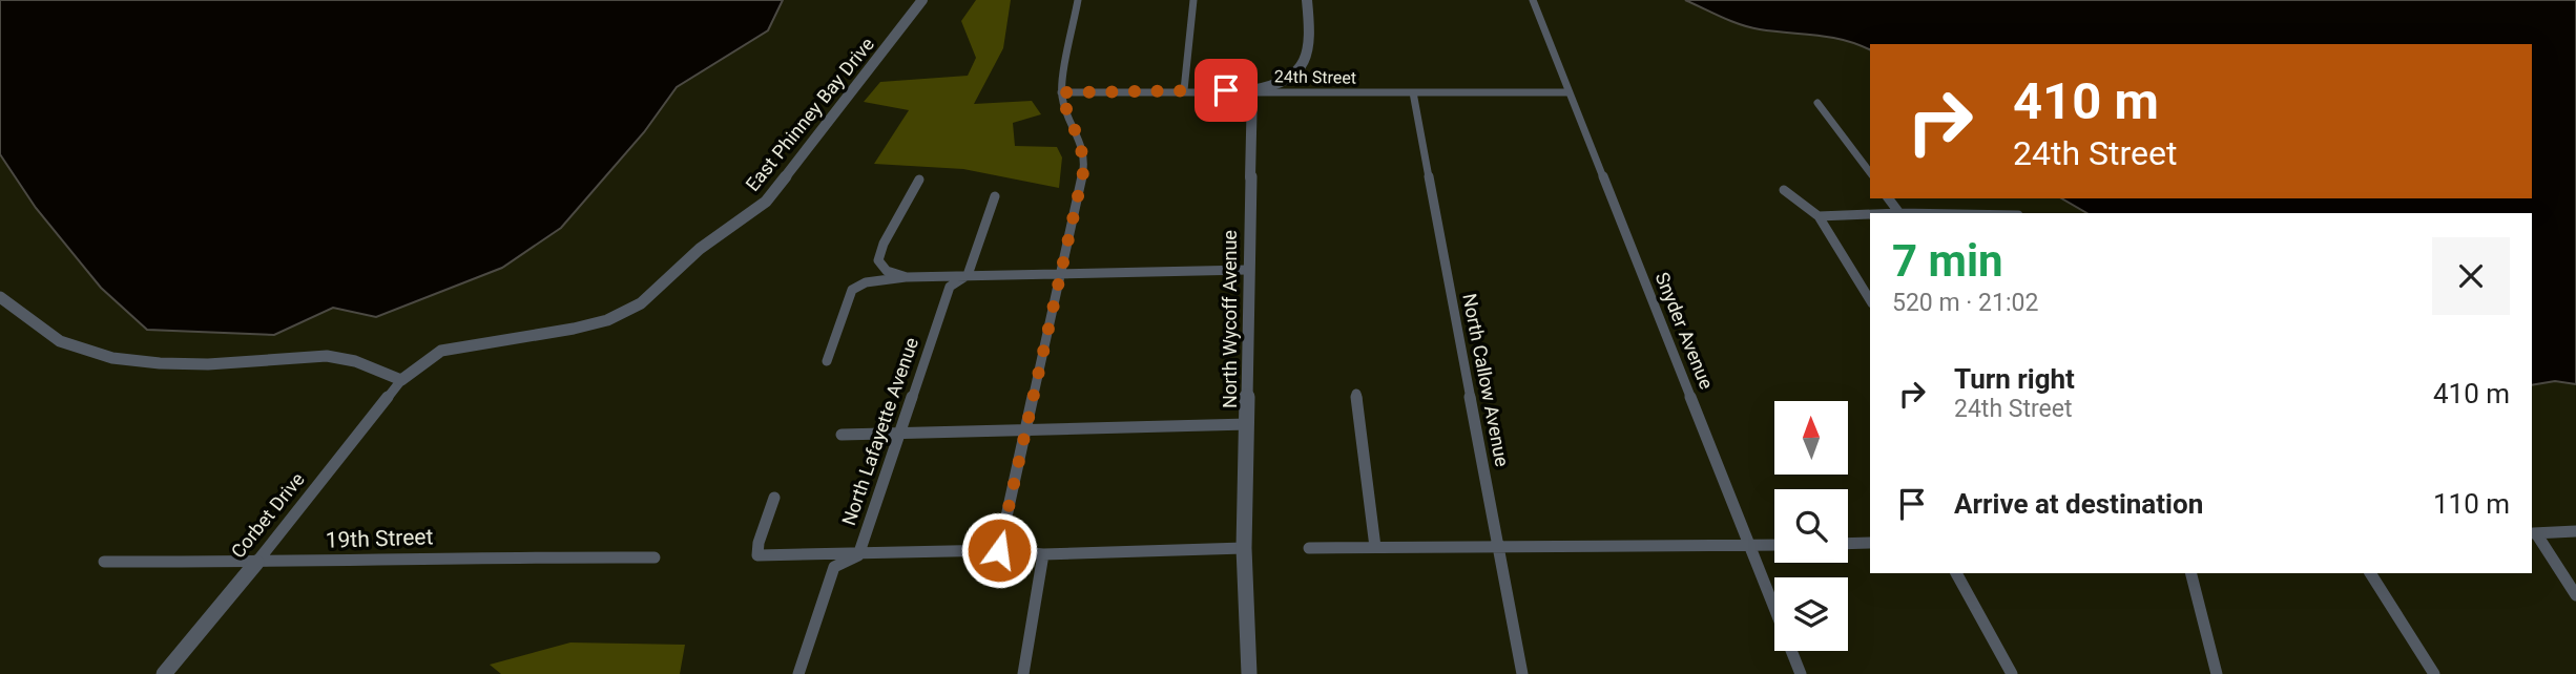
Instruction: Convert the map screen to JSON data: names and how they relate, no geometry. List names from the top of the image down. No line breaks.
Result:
{"streets":{"street":["24th Street","East Phinney Bay Drive","North Wycoff Avenue","Snyder Avenue","North Callow Avenue","North Lafayette Avenue","Corbet Drive","19th Street"]},"crossings":[["24th Street","North Wycoff Avenue"],["24th Street","Snyder Avenue"],["24th Street","North Callow Avenue"],["East Phinney Bay Drive","Corbet Drive"],["Corbet Drive","19th Street"]],"north":"top","page":{"turn":["410 m","24th Street"],"heading":["7 min","520 m · 21:02"],"list":[{"name":"Turn right","note":"24th Street","value":"410 m"},{"name":"Arrive at destination","value":"110 m"}]}}
